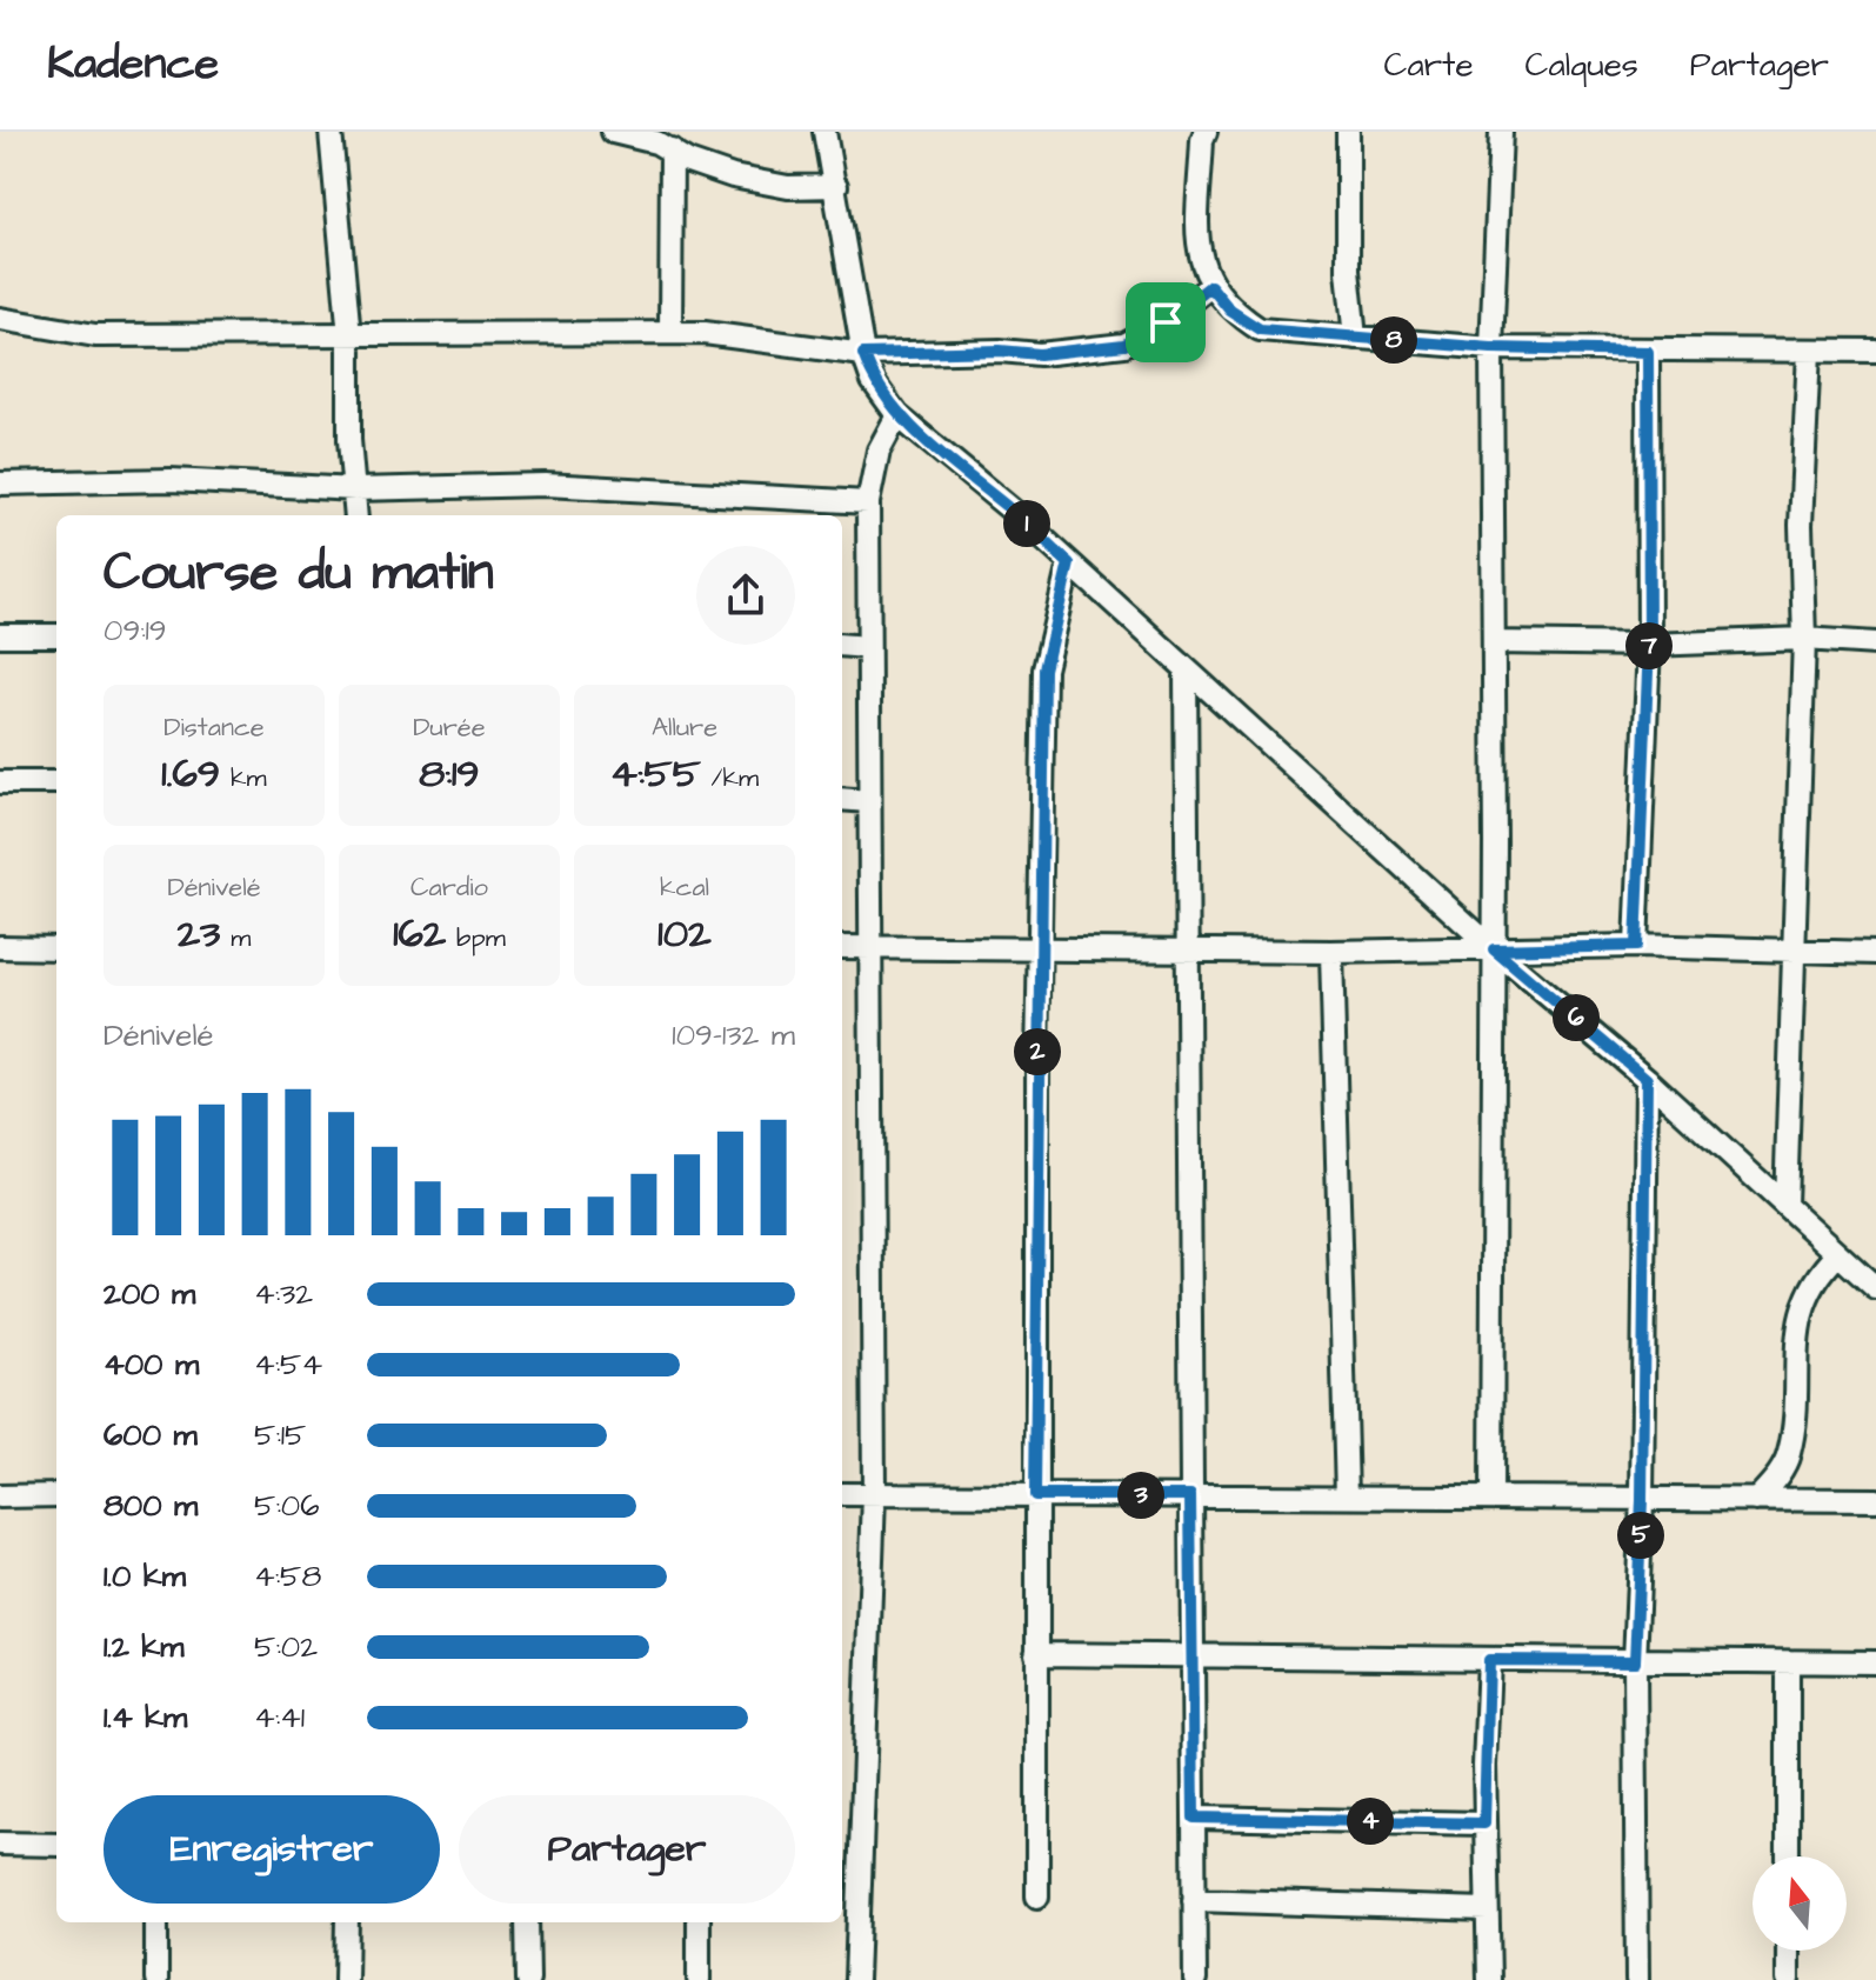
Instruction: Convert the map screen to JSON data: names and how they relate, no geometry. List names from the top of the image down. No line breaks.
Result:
{"north":"top","page":{"header":"Kadence","nav":["Carte","Calques","Partager"],"pins":["8","1","7","6","2","3","5","4"],"heading":["Course du matin","09:19"],"stats":[["Distance","1.69 km"],["Durée","8:19"],["Allure","4:55 /km"],["Dénivelé","23 m"],["Cardio","162 bpm"],["kcal","102"]],"chart":["Dénivelé","109–132 m"],"list":[{"name":"200 m","note":"4:32"},{"name":"400 m","note":"4:54"},{"name":"600 m","note":"5:15"},{"name":"800 m","note":"5:06"},{"name":"1.0 km","note":"4:58"},{"name":"1.2 km","note":"5:02"},{"name":"1.4 km","note":"4:41"}],"buttons":["Enregistrer","Partager"]}}
